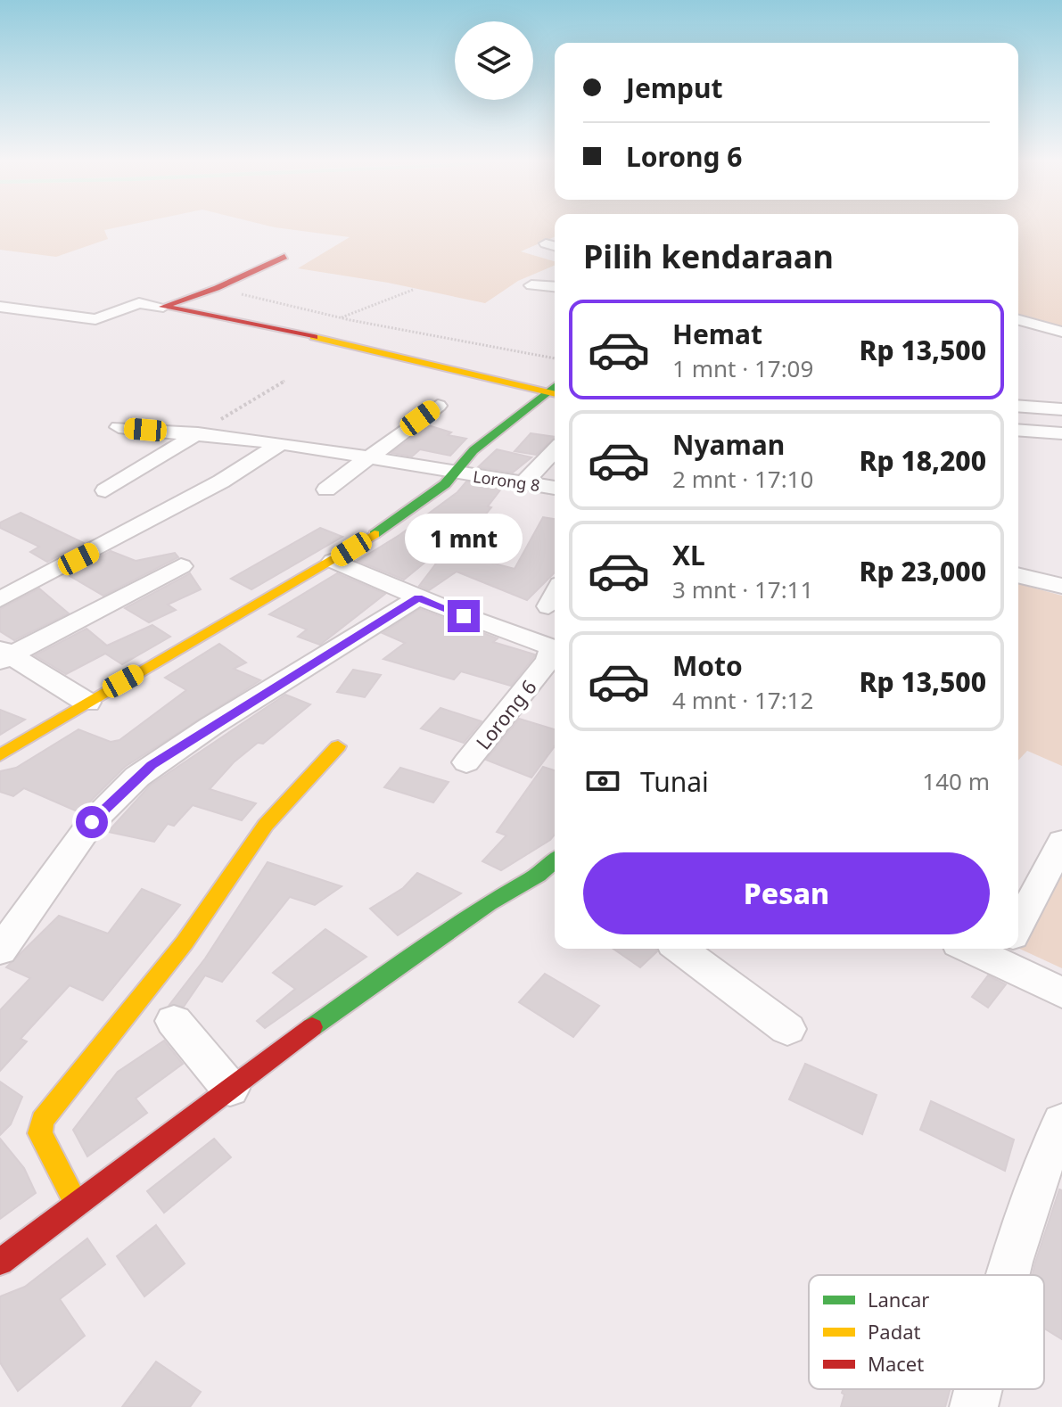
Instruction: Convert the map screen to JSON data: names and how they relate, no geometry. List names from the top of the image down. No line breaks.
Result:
{"streets":{"street":["Lorong 8","Lorong 6"]},"legend":["Lancar","Padat","Macet"],"page":{"banner":["Jemput","Lorong 6"],"heading":"Pilih kendaraan","list":[{"name":"Hemat","note":"1 mnt · 17:09","value":"Rp 13,500"},{"name":"Nyaman","note":"2 mnt · 17:10","value":"Rp 18,200"},{"name":"XL","note":"3 mnt · 17:11","value":"Rp 23,000"},{"name":"Moto","note":"4 mnt · 17:12","value":"Rp 13,500"}],"bubble":"1 mnt","pay":["Tunai","140 m"],"buttons":"Pesan"}}
